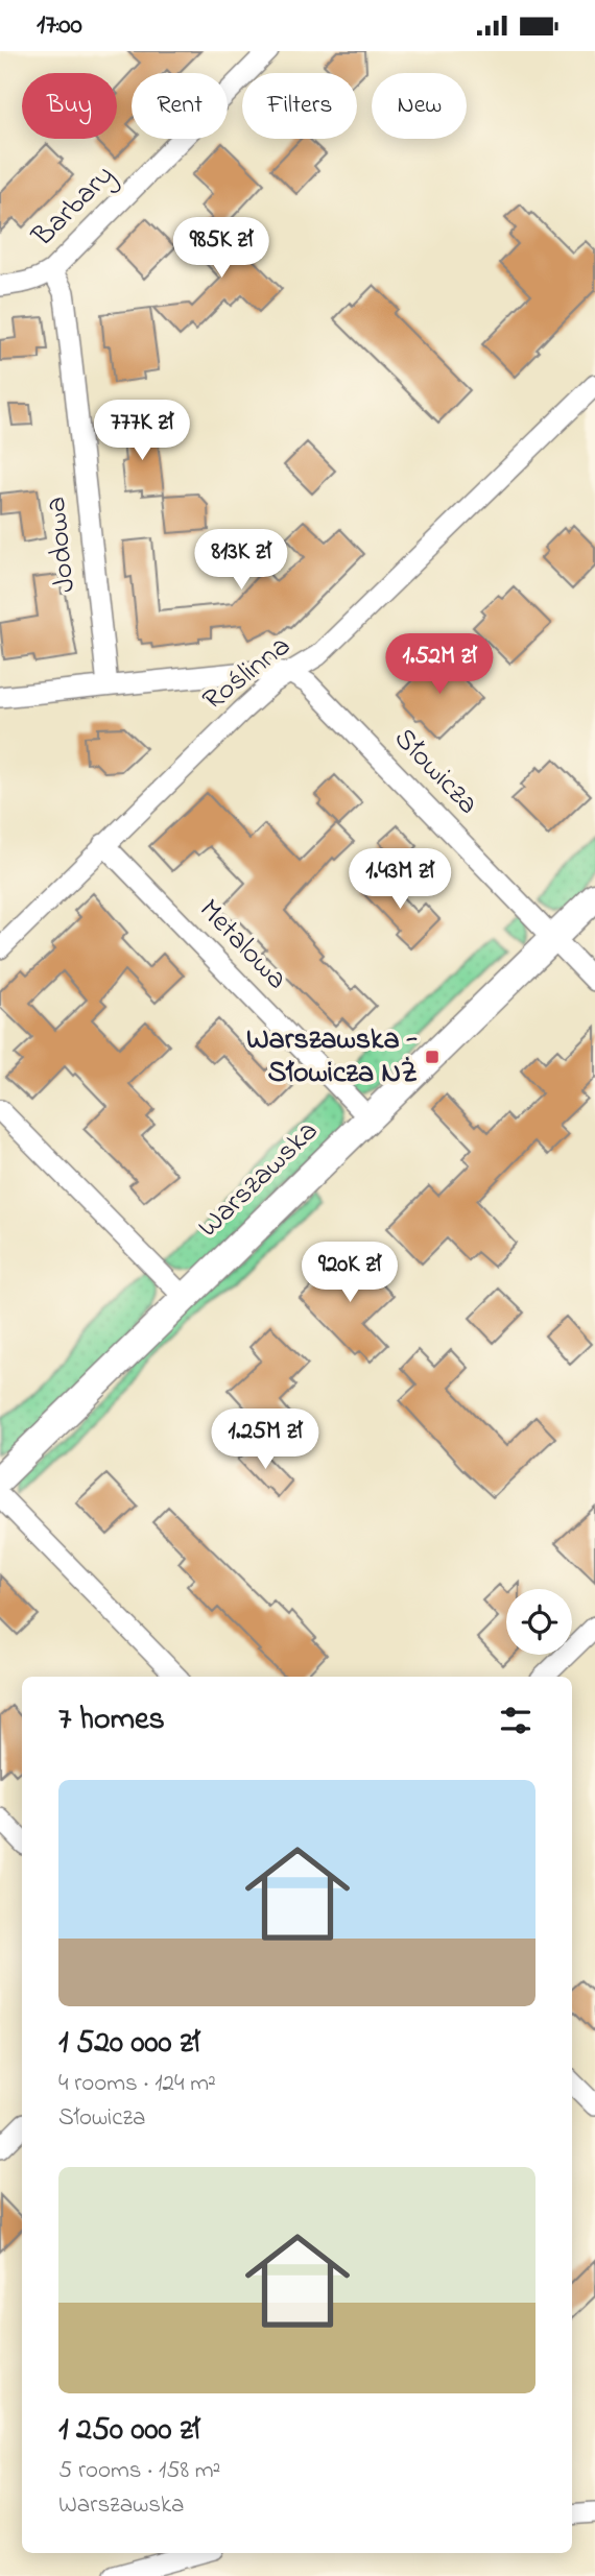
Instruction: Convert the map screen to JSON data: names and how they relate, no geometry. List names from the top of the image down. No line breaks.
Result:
{"streets":{"street":["Barbary","Jodowa","Roślinna","Słowicza","Metalowa","Warszawska"]},"crossings":[["Barbary","Jodowa"],["Roślinna","Słowicza"],["Roślinna","Metalowa"],["Słowicza","Warszawska"],["Metalowa","Warszawska"]],"places":{"transit":["Warszawska - Słowicza NŻ"]},"page":{"status":"17:00","chip":["Buy","Rent","Filters","New"],"price":["985K zł","777K zł","813K zł","1.52M zł","1.43M zł","920K zł","1.25M zł"],"heading":"7 homes","list":[{"name":"1 520 000 zł","note":"4 rooms · 124 m² · Słowicza"},{"name":"1 250 000 zł","note":"5 rooms · 158 m² · Warszawska"}]}}
